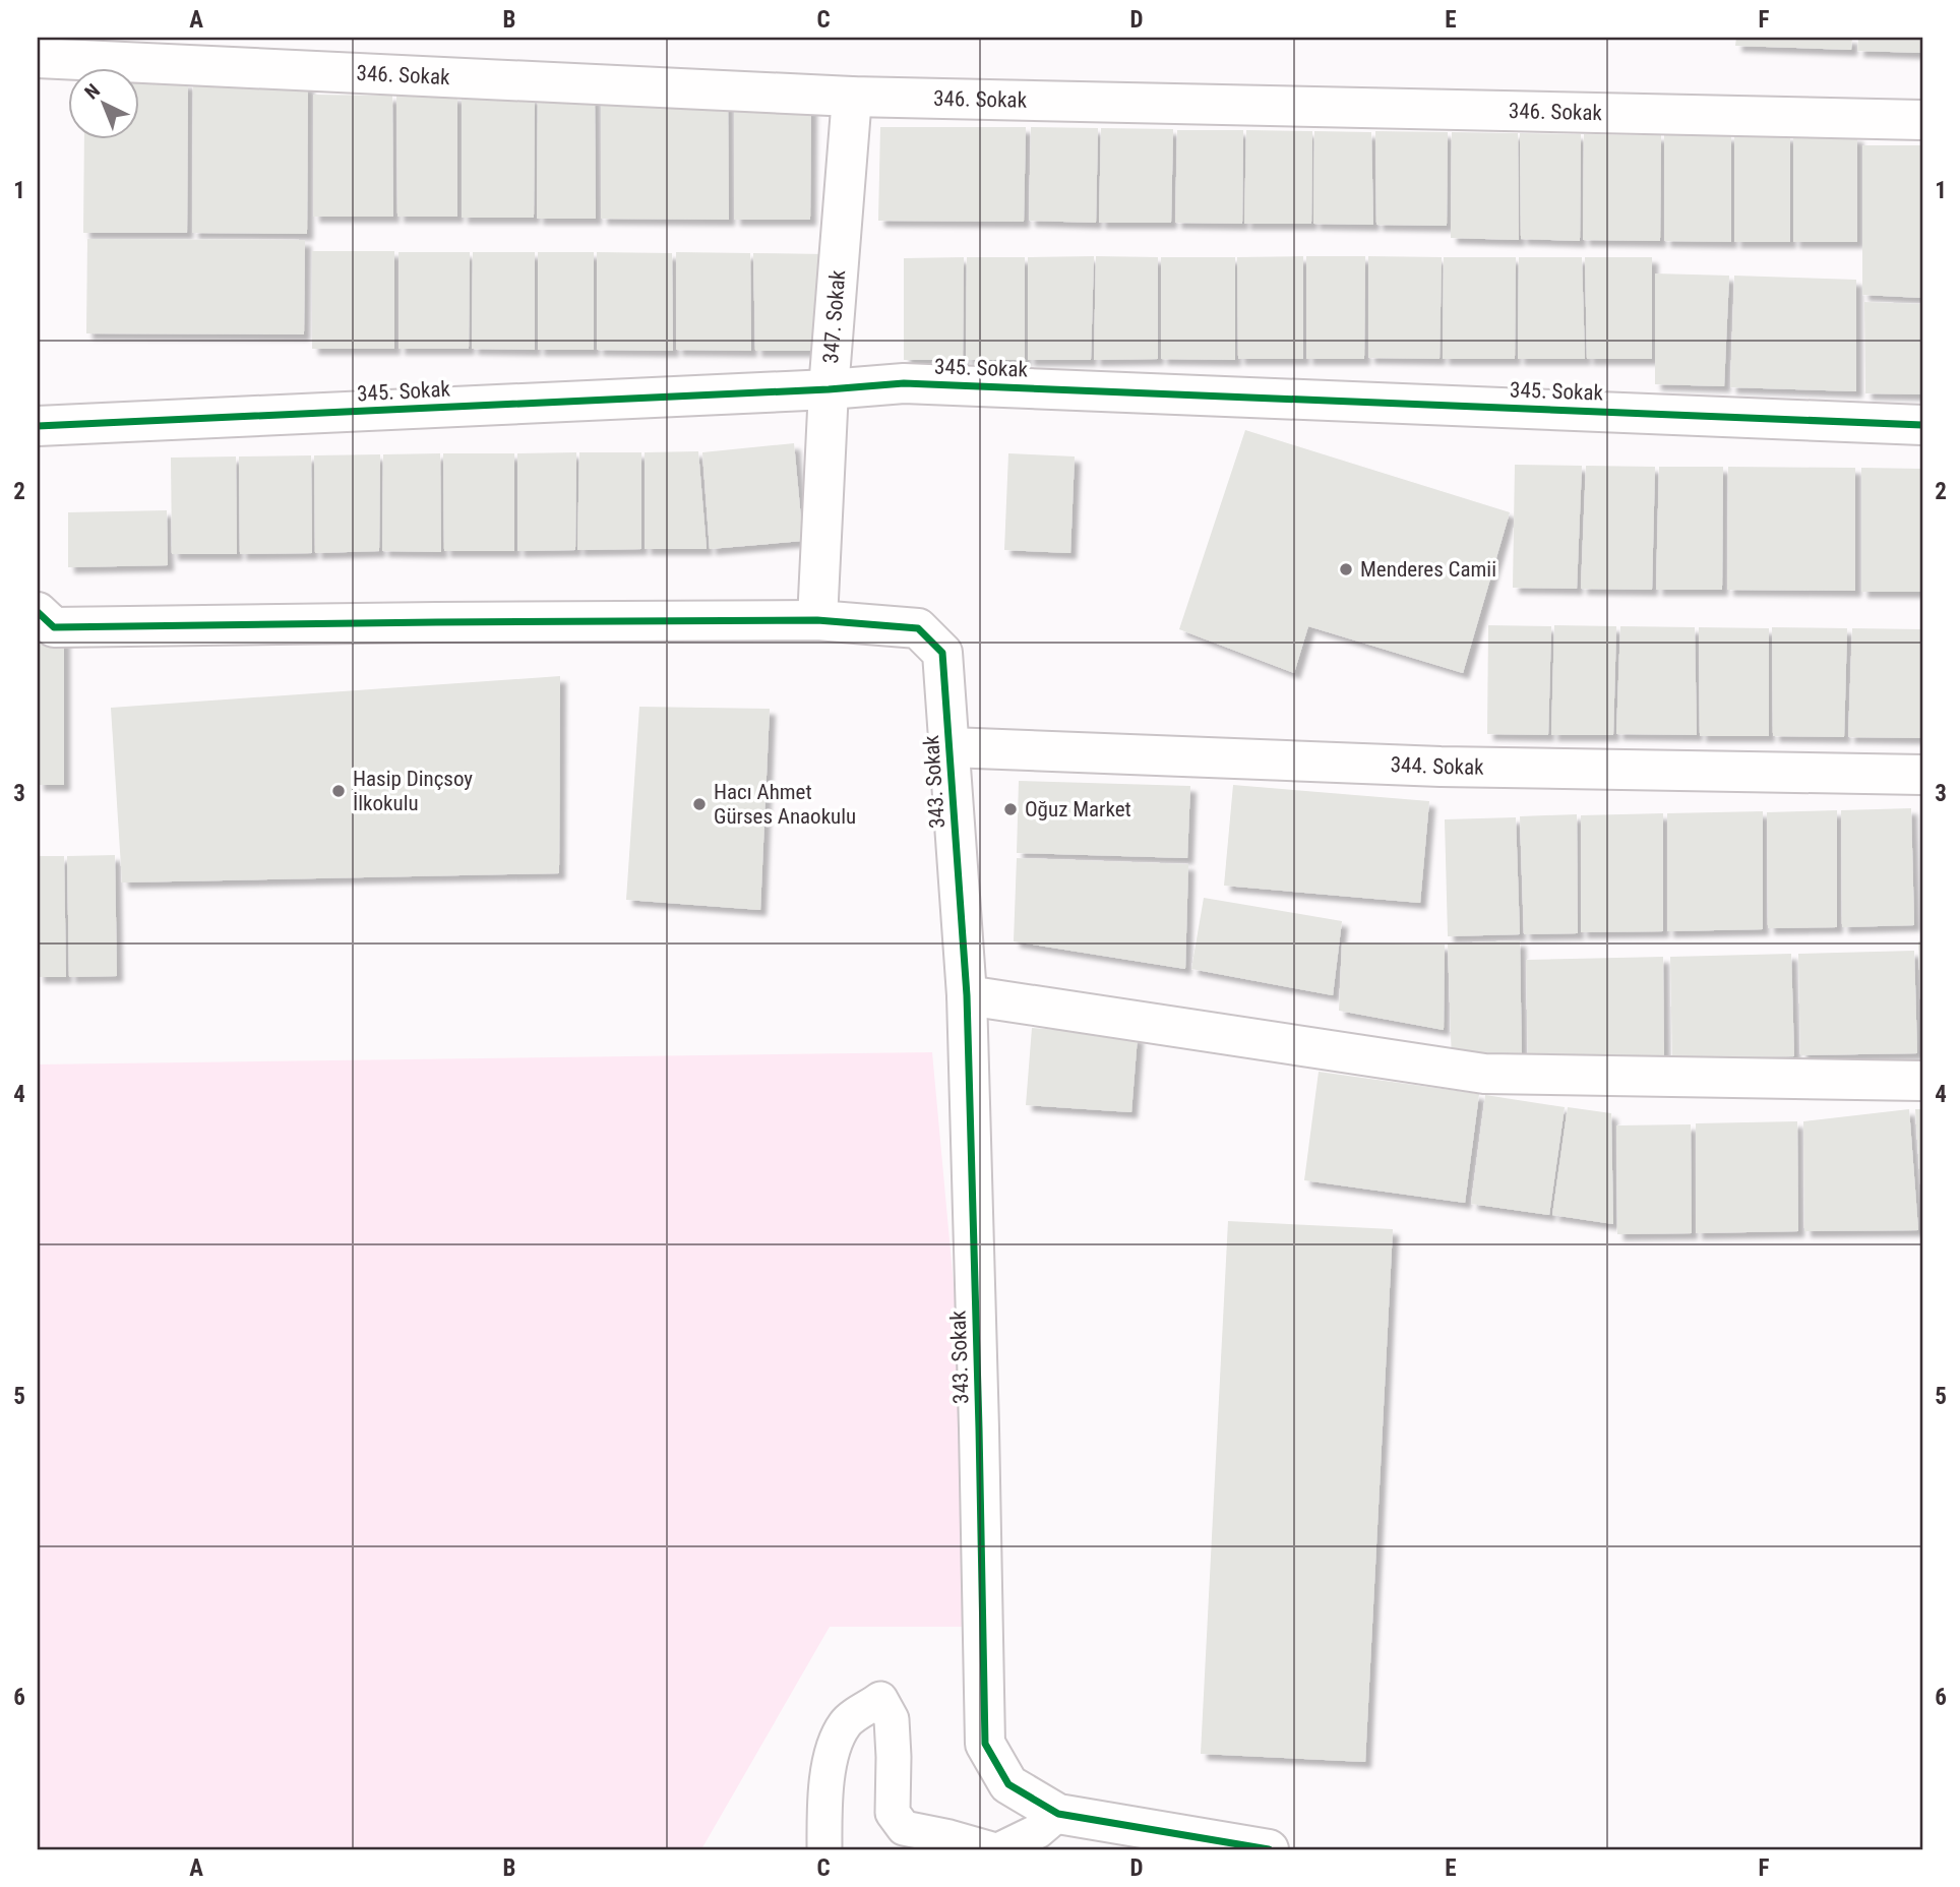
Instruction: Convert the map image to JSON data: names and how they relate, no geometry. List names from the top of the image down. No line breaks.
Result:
{"streets":{"street":["346. Sokak","347. Sokak","345. Sokak","344. Sokak","343. Sokak"]},"crossings":[["346. Sokak","347. Sokak"],["347. Sokak","345. Sokak"],["347. Sokak","343. Sokak"],["344. Sokak","343. Sokak"]],"places":["Menderes Camii","Hasip Dinçsoy İlkokulu","Hacı Ahmet Gürses Anaokulu","Oğuz Market"],"north":"top left","grid":{"columns":["A","B","C","D","E","F"],"rows":["1","2","3","4","5","6"]}}
